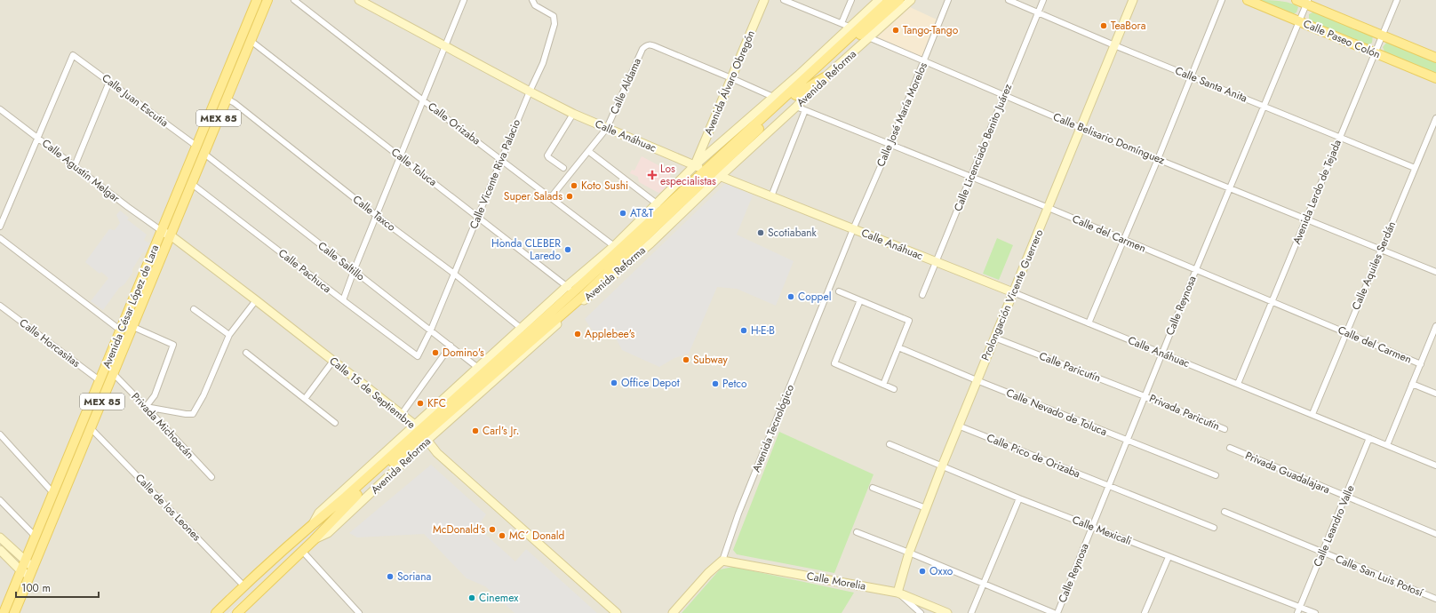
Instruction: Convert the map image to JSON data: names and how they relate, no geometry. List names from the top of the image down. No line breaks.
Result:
{"streets":{"main road":["Calle Paseo Colón","Avenida Reforma","MEX 85","Avenida César López de Lara"],"street":["Avenida Álvaro Obregón","Calle Santa Anita","Calle Aldama","Calle Juan Escutia","Calle José María Morelos","Calle Orizaba","Calle Anáhuac","Calle Belisario Domínguez","Calle Licenciado Benito Juárez","Calle Toluca","Calle Agustín Melgar","Calle Vicente Riva Palacio","Avenida Lerdo de Tejada","Calle Taxco","Calle del Carmen","Calle Saltillo","Calle Aquiles Serdán","Calle Pachuca","Prolongación Vicente Guerrero","Calle Reynosa","Calle Horcasitas","Calle Paricutín","Calle 15 de Septiembre","Calle Nevado de Toluca","Privada Paricutín","Privada Michoacán","Avenida Tecnológico","Calle Pico de Orizaba","Privada Guadalajara","Calle de los Leones","Calle Leandro Valle","Calle Mexicali","Calle San Luis Potosí","Calle Morelia"]},"crossings":[["Calle Paseo Colón","Avenida Lerdo de Tejada"],["Calle Paseo Colón","Calle Reynosa"],["Avenida Reforma","Avenida Álvaro Obregón"],["Avenida Reforma","Calle Orizaba"],["Avenida Reforma","Calle Anáhuac"],["Avenida Reforma","Calle Belisario Domínguez"],["Avenida Reforma","Calle Toluca"],["Avenida Reforma","Calle Taxco"],["Avenida Reforma","Calle del Carmen"],["Avenida Reforma","Calle Saltillo"],["Avenida Reforma","Calle 15 de Septiembre"],["Avenida Reforma","Calle de los Leones"],["Avenida Álvaro Obregón","Calle Aldama"],["Avenida Álvaro Obregón","Calle Anáhuac"],["Calle Santa Anita","Calle Licenciado Benito Juárez"],["Calle Santa Anita","Avenida Lerdo de Tejada"],["Calle Santa Anita","Calle Aquiles Serdán"],["Calle Santa Anita","Prolongación Vicente Guerrero"],["Calle Santa Anita","Calle Reynosa"],["Calle Aldama","Calle Orizaba"],["Calle Aldama","Calle Anáhuac"],["Calle Juan Escutia","Calle Agustín Melgar"],["Calle Juan Escutia","Avenida César López de Lara"],["Calle José María Morelos","Calle Anáhuac"],["Calle José María Morelos","Calle Belisario Domínguez"],["Calle José María Morelos","Calle del Carmen"],["Calle José María Morelos","Avenida Tecnológico"],["Calle Orizaba","Calle Vicente Riva Palacio"],["Calle Anáhuac","Calle Licenciado Benito Juárez"],["Calle Anáhuac","Calle Vicente Riva Palacio"],["Calle Anáhuac","Avenida Lerdo de Tejada"],["Calle Anáhuac","Calle Aquiles Serdán"],["Calle Anáhuac","Prolongación Vicente Guerrero"],["Calle Anáhuac","Calle Reynosa"],["Calle Anáhuac","Avenida Tecnológico"],["Calle Anáhuac","Calle Leandro Valle"],["Calle Belisario Domínguez","Calle Licenciado Benito Juárez"],["Calle Belisario Domínguez","Avenida Lerdo de Tejada"],["Calle Belisario Domínguez","Calle Aquiles Serdán"],["Calle Belisario Domínguez","Prolongación Vicente Guerrero"],["Calle Belisario Domínguez","Calle Reynosa"],["Calle Licenciado Benito Juárez","Calle del Carmen"],["Calle Toluca","Calle Vicente Riva Palacio"],["Calle Toluca","Avenida César López de Lara"],["Calle Agustín Melgar","Avenida César López de Lara"],["Calle Agustín Melgar","Calle 15 de Septiembre"],["Calle Vicente Riva Palacio","Calle Taxco"],["Calle Vicente Riva Palacio","Calle Saltillo"],["Calle Vicente Riva Palacio","Calle Pachuca"],["Avenida Lerdo de Tejada","Calle del Carmen"],["Calle Taxco","Avenida César López de Lara"],["Calle del Carmen","Calle Aquiles Serdán"],["Calle del Carmen","Prolongación Vicente Guerrero"],["Calle del Carmen","Calle Reynosa"],["Calle Saltillo","Avenida César López de Lara"],["Calle Pachuca","Avenida César López de Lara"],["Prolongación Vicente Guerrero","Calle Paricutín"],["Prolongación Vicente Guerrero","Calle Nevado de Toluca"],["Prolongación Vicente Guerrero","Calle Pico de Orizaba"],["Prolongación Vicente Guerrero","Calle Mexicali"],["Prolongación Vicente Guerrero","Calle Morelia"],["Calle Reynosa","Calle Paricutín"],["Calle Reynosa","Calle Nevado de Toluca"],["Calle Reynosa","Privada Paricutín"],["Calle Reynosa","Calle Pico de Orizaba"],["Calle Reynosa","Calle Mexicali"],["Avenida César López de Lara","Calle Horcasitas"],["Avenida César López de Lara","Calle 15 de Septiembre"],["Avenida César López de Lara","Privada Michoacán"],["Avenida César López de Lara","Calle de los Leones"],["Calle Paricutín","Privada Paricutín"],["Avenida Tecnológico","Calle Morelia"],["Privada Guadalajara","Calle Leandro Valle"],["Calle Leandro Valle","Calle Mexicali"],["Calle Leandro Valle","Calle San Luis Potosí"]],"places":{"other":["TeaBora","Tango-Tango","Koto Sushi","Super Salads","AT&T","Scotiabank","Honda CLEBER Laredo","Coppel","H-E-B","Applebee's","Domino's","Subway","Office Depot","Petco","KFC","Carl's Jr.","McDonald's","MC´ Donald","Oxxo","Soriana","Cinemex"],"health":["Los especialistas"]},"scale_bar":"100 m"}
